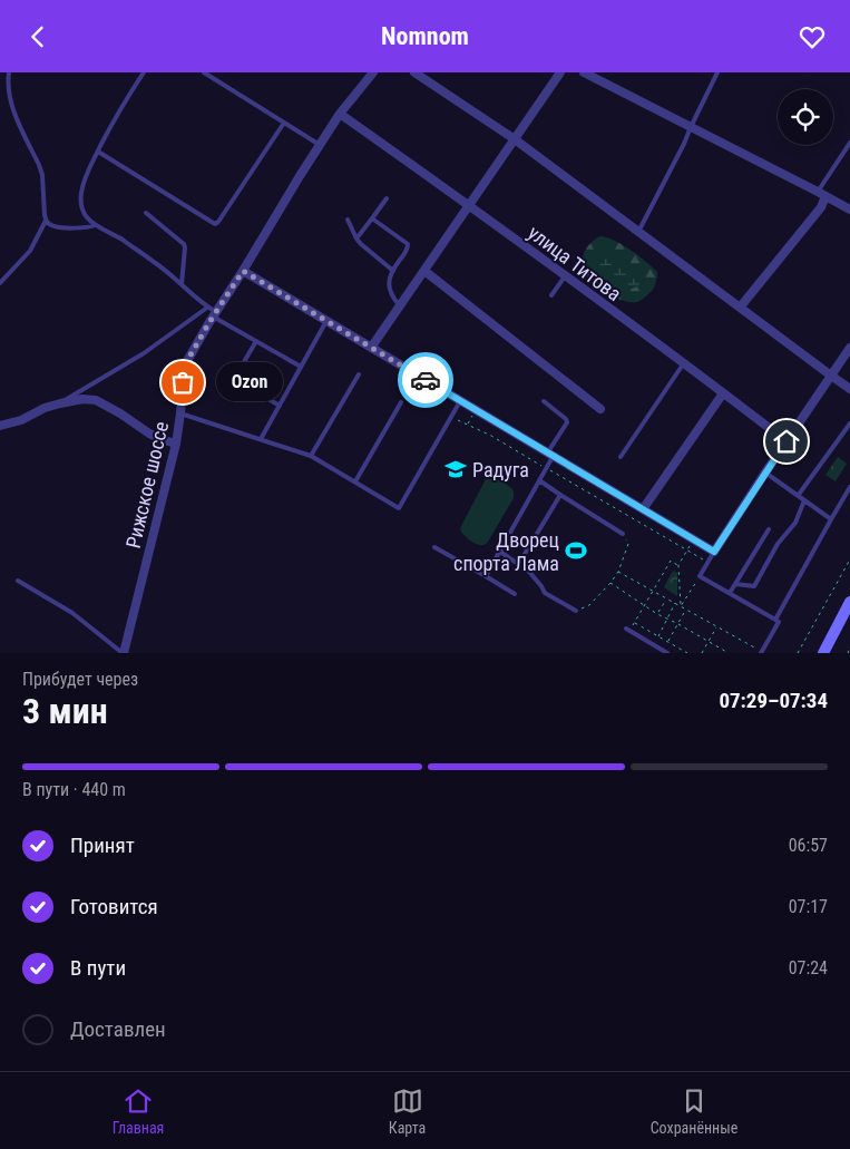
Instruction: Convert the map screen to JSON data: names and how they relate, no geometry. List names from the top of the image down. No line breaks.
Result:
{"streets":{"street":["улица Титова","Рижское шоссе"]},"crossings":[["улица Титова","Рижское шоссе"]],"places":{"other":["Ozon"],"school or university":["Радуга"],"sports":["Дворец спорта Лама"]},"page":{"header":"Nomnom","bubble":"Ozon","heading":["3 мин","Прибудет через","07:29–07:34"],"bar":"В пути · 440 m","list":[["Принят","06:57"],["Готовится","07:17"],["В пути","07:24"],"Доставлен"],"tabs":["Главная","Карта","Сохранённые"]}}
